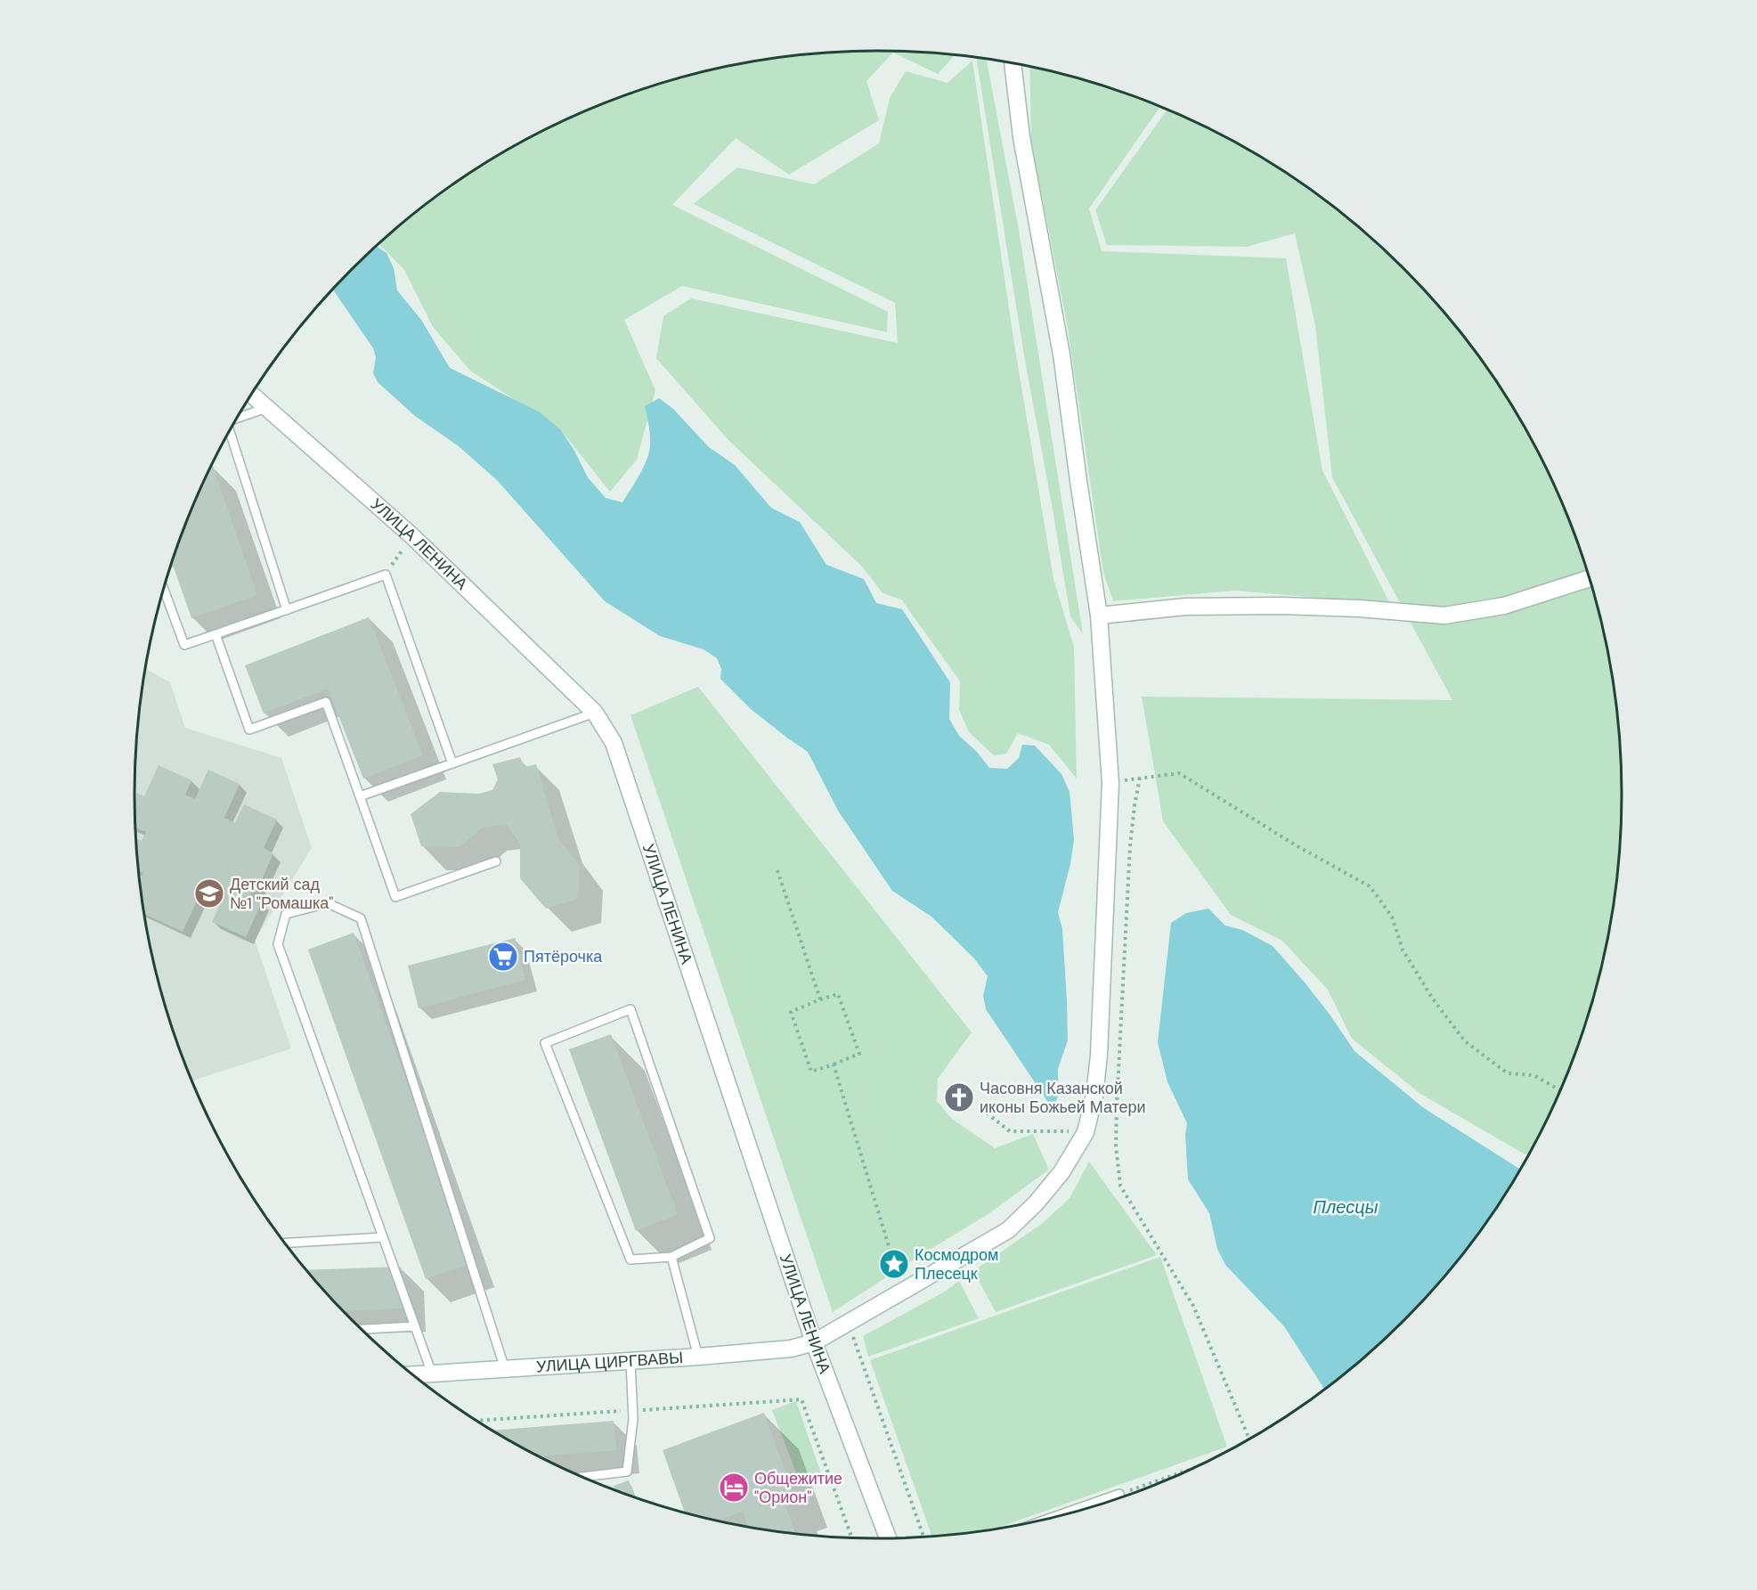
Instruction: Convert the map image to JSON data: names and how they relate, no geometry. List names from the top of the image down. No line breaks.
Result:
{"streets":{"street":["УЛИЦА ЛЕНИНА","УЛИЦА ЦИРГВАВЫ"]},"crossings":[["УЛИЦА ЛЕНИНА","УЛИЦА ЦИРГВАВЫ"]],"water":["Плесцы"],"places":{"school or university":["Детский сад №1 \"Ромашка\""],"supermarket":["Пятёрочка"],"church":["Часовня Казанской иконы Божьей Матери"],"place":["Космодром Плесецк"],"hotel":["Общежитие \"Орион\""]}}
